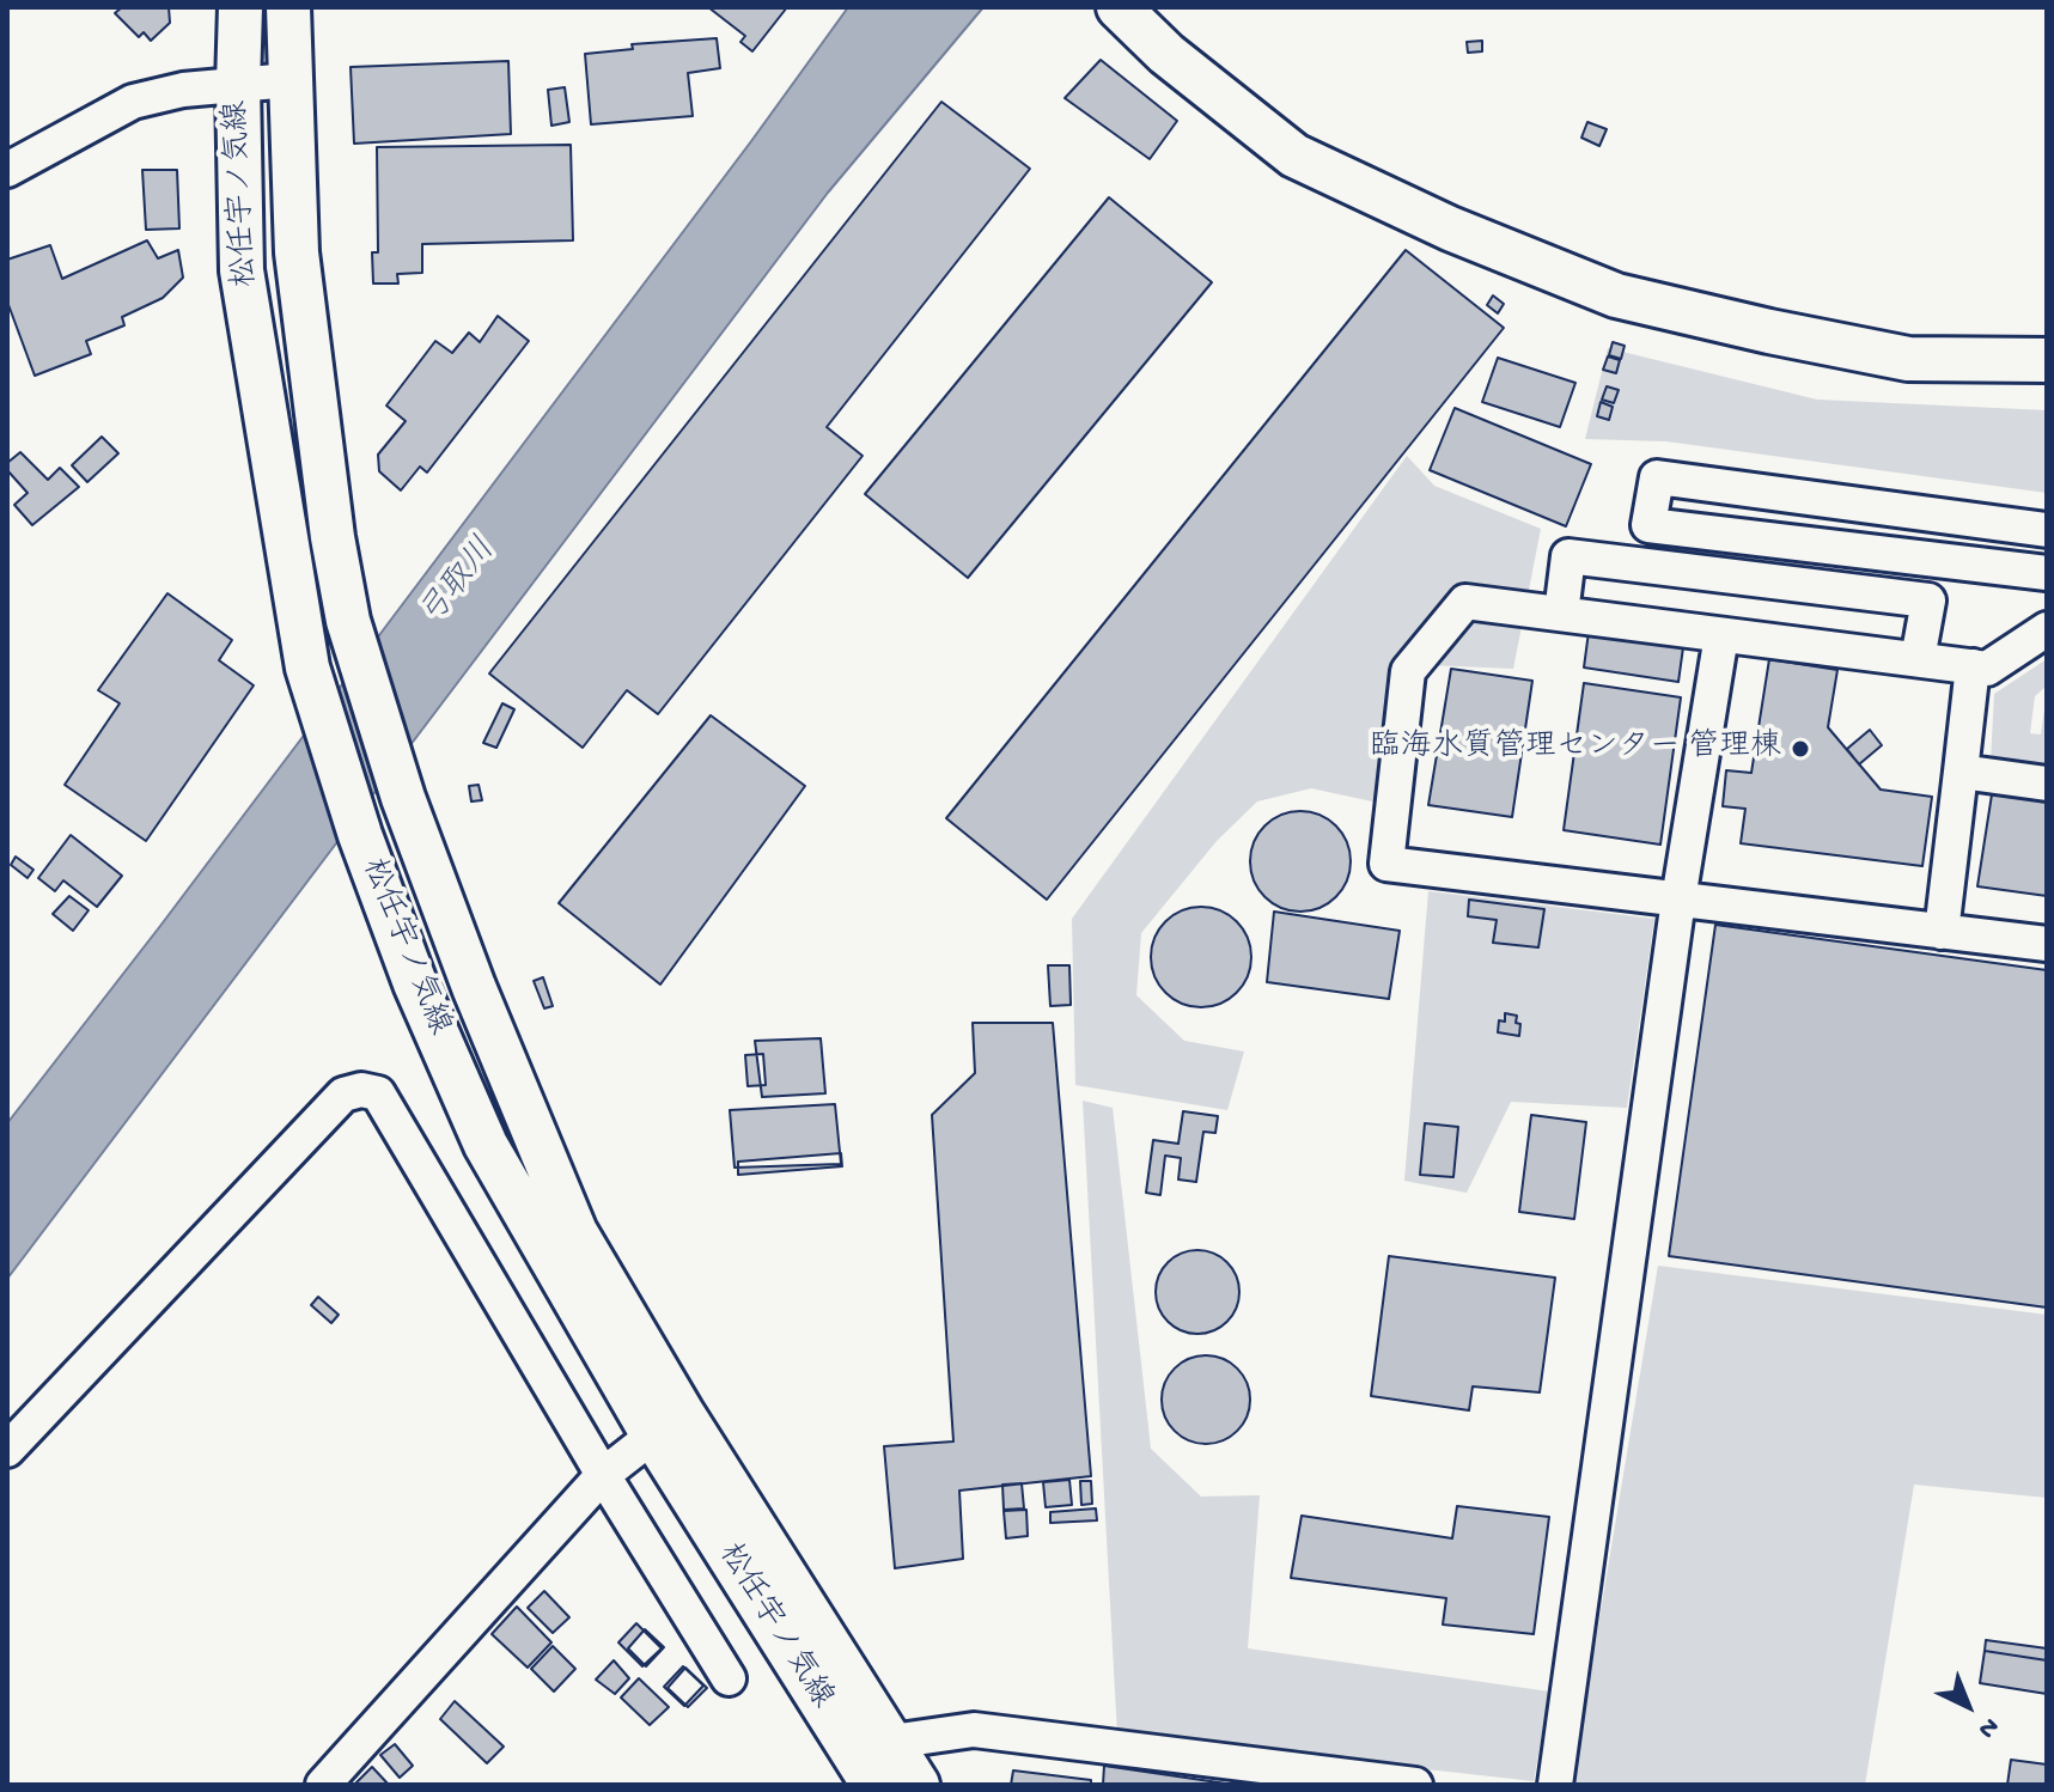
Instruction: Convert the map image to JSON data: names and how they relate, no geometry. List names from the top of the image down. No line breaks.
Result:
{"streets":{"main road":["松任宇ノ気線"]},"water":["弓取川"],"places":["臨海水質管理センター 管理棟"],"north":"bottom right"}
